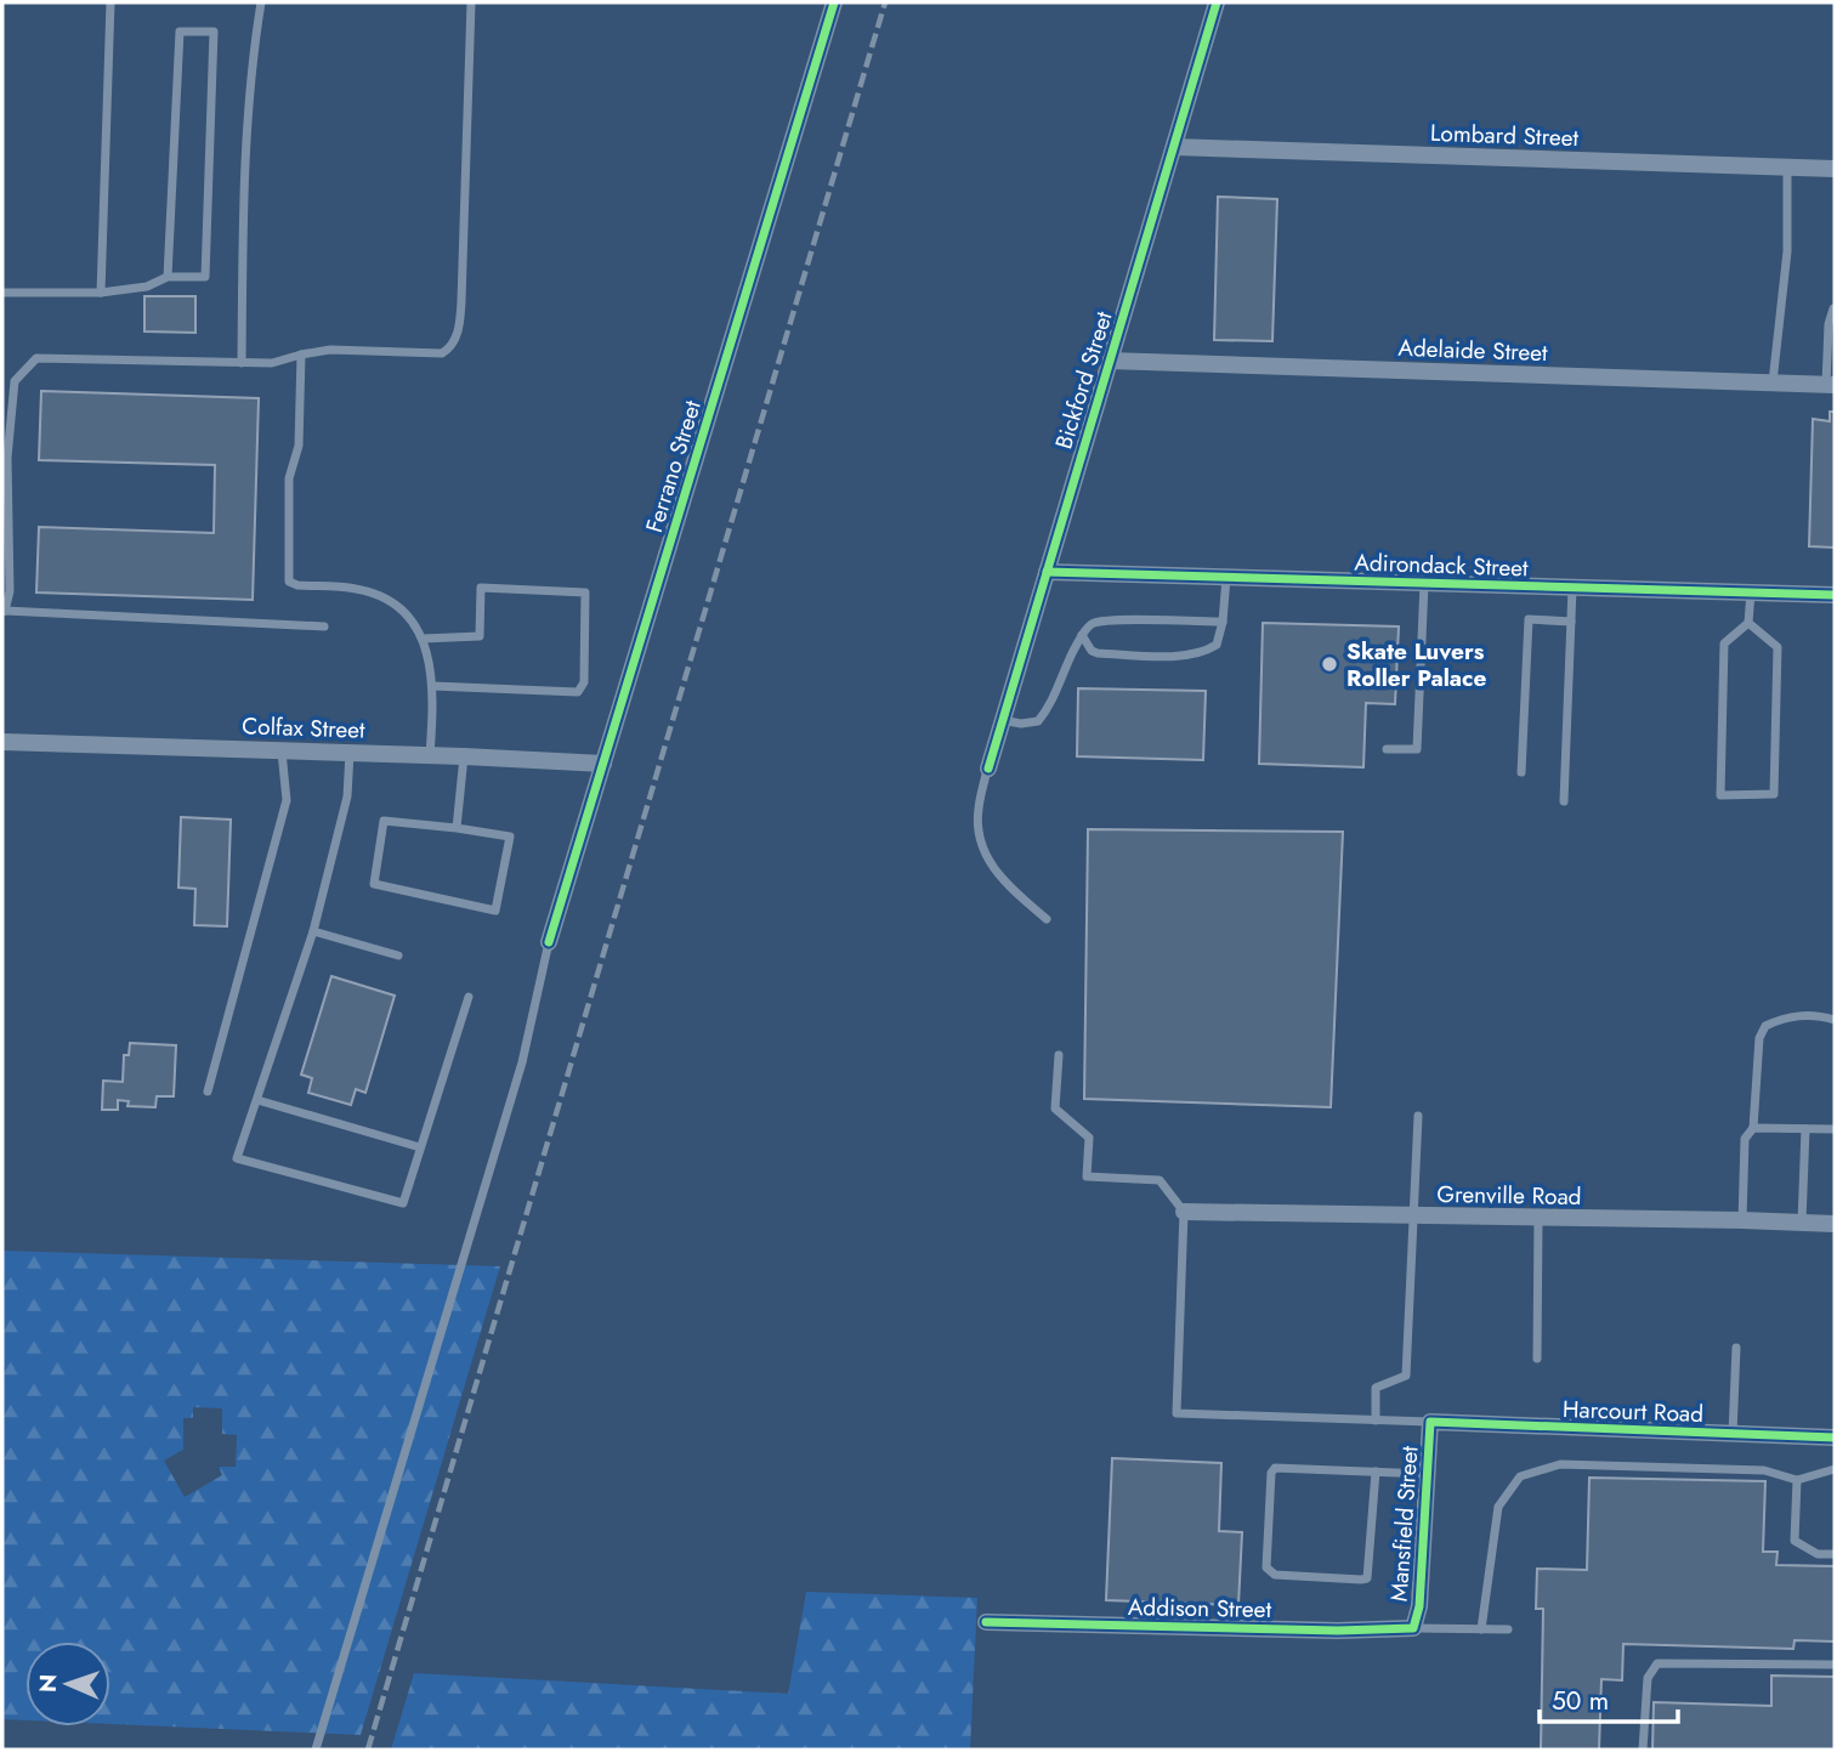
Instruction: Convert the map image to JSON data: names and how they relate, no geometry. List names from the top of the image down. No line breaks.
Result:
{"streets":{"street":["Lombard Street","Adelaide Street","Bickford Street","Ferrano Street","Adirondack Street","Colfax Street","Grenville Road","Harcourt Road","Mansfield Street","Addison Street"]},"crossings":[["Lombard Street","Bickford Street"],["Adelaide Street","Bickford Street"],["Bickford Street","Adirondack Street"],["Ferrano Street","Colfax Street"],["Harcourt Road","Mansfield Street"],["Mansfield Street","Addison Street"]],"places":["Skate Luvers Roller Palace"],"scale_bar":"50 m","north":"left"}
